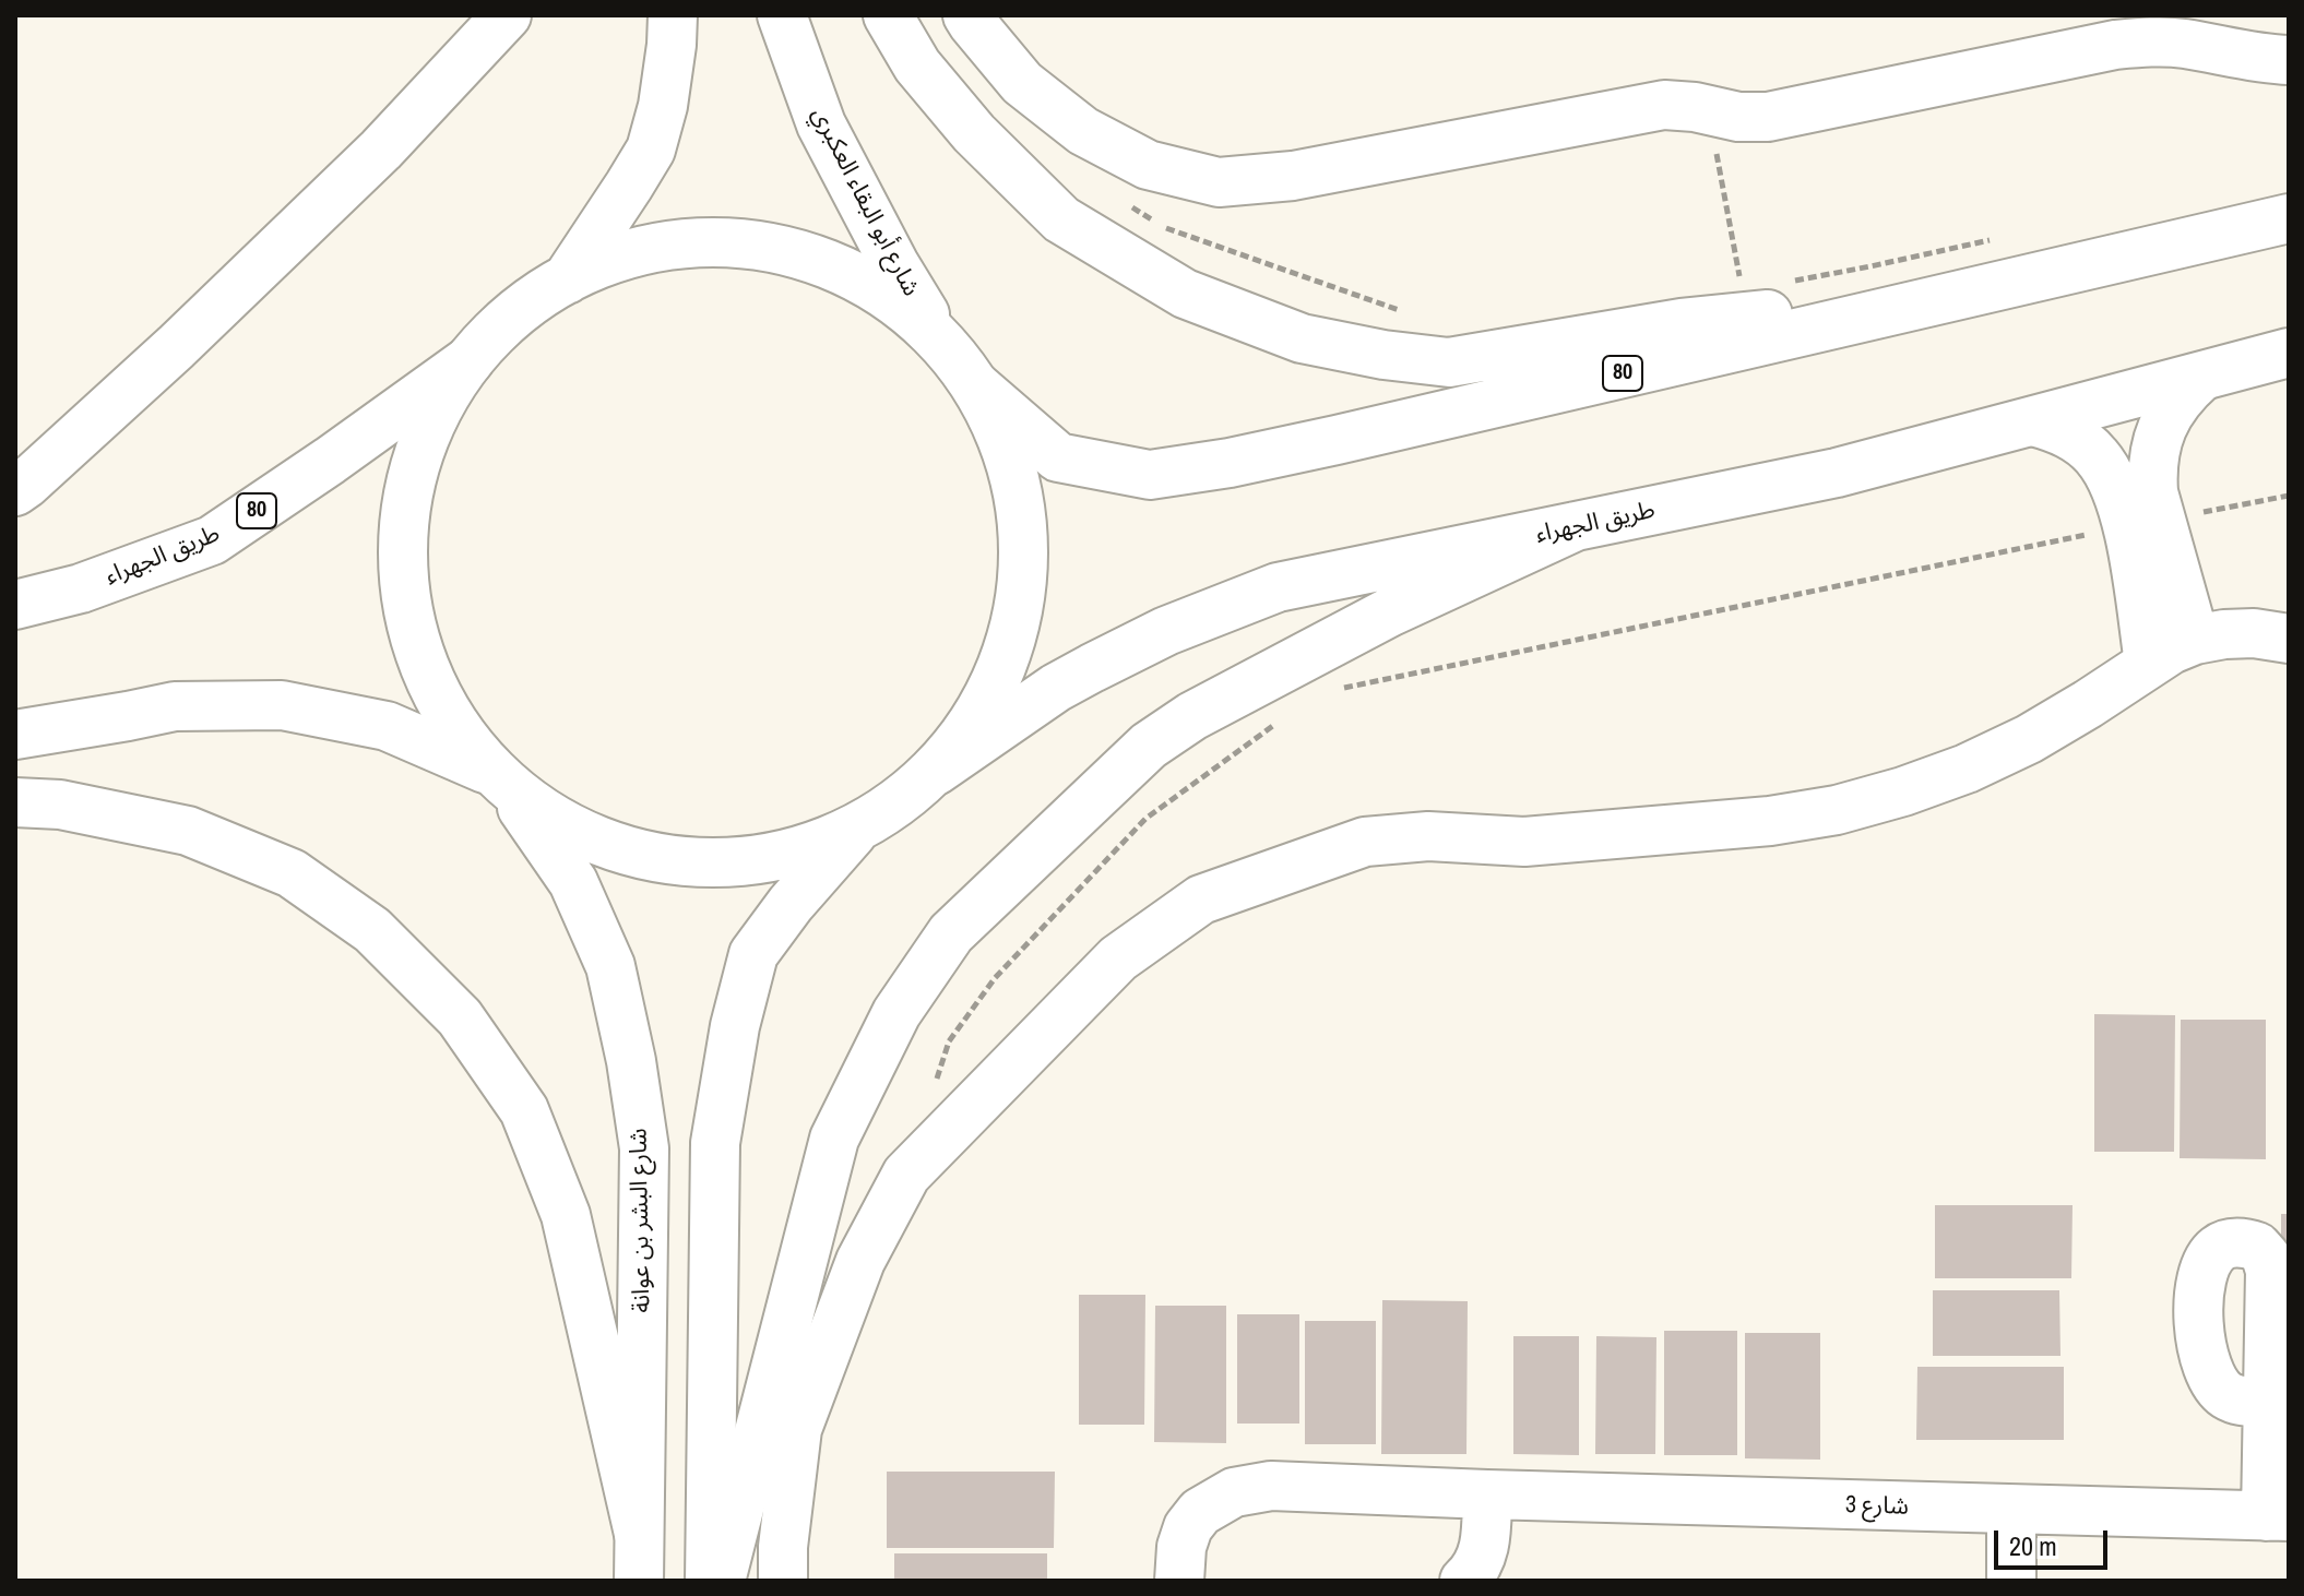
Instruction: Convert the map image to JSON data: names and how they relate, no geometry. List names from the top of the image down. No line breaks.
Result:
{"streets":{"main road":["شارع أبو البقاء العكبري","80","طريق الجهراء","شارع البشر بن عوانة","شارع 3"]},"crossings":[["شارع أبو البقاء العكبري","80"],["80","طريق الجهراء"],["80","شارع البشر بن عوانة"]],"scale_bar":"20 m"}
